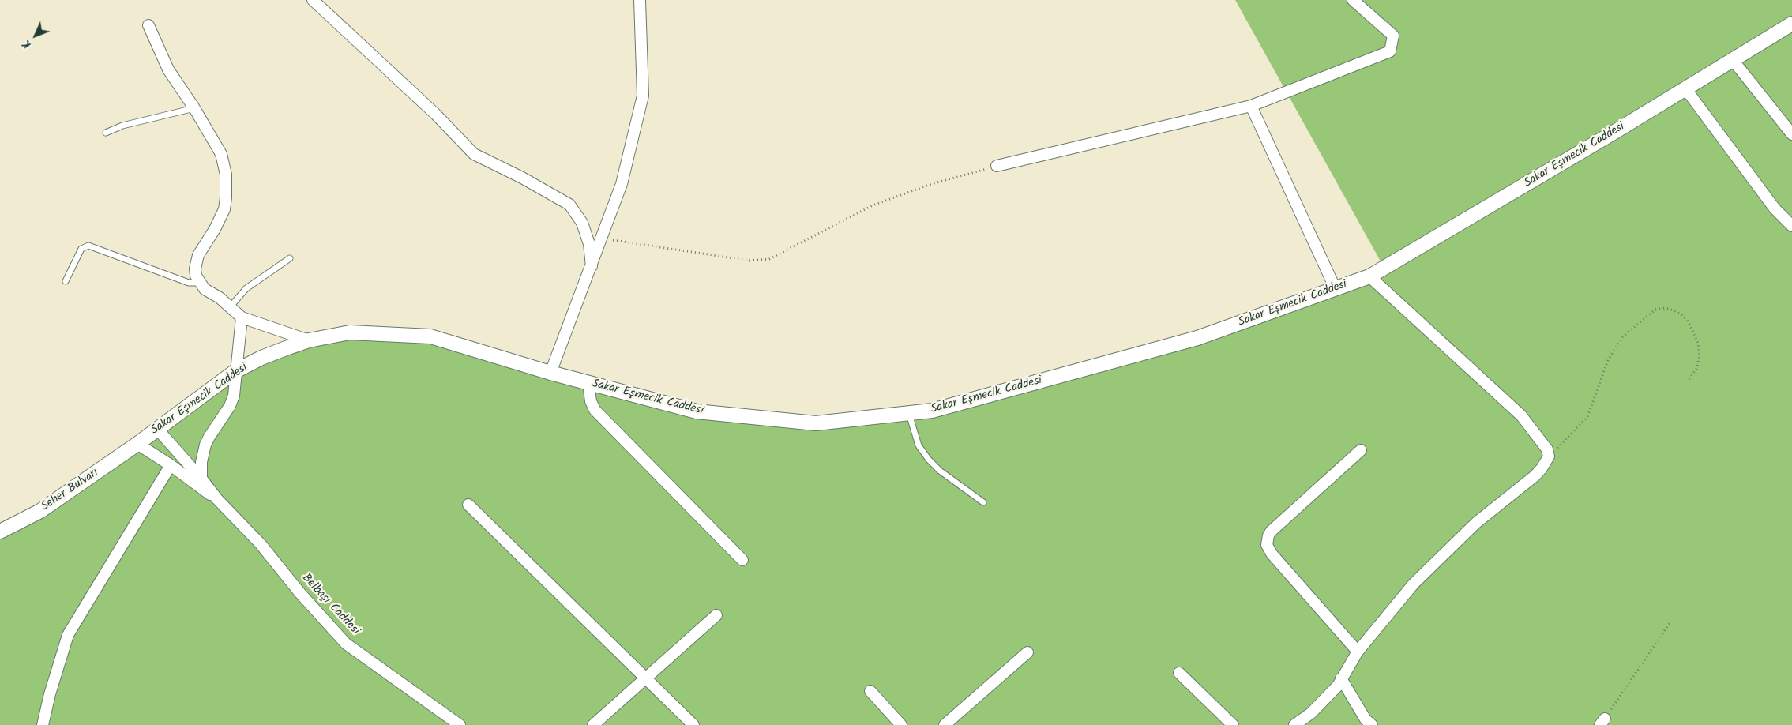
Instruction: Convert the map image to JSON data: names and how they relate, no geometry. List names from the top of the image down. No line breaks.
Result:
{"streets":{"street":["Sakar Eşmecik Caddesi","Seher Bulvarı","Belbaşı Caddesi"]},"crossings":[["Sakar Eşmecik Caddesi","Seher Bulvarı"],["Sakar Eşmecik Caddesi","Belbaşı Caddesi"],["Seher Bulvarı","Belbaşı Caddesi"]],"north":"bottom left"}
